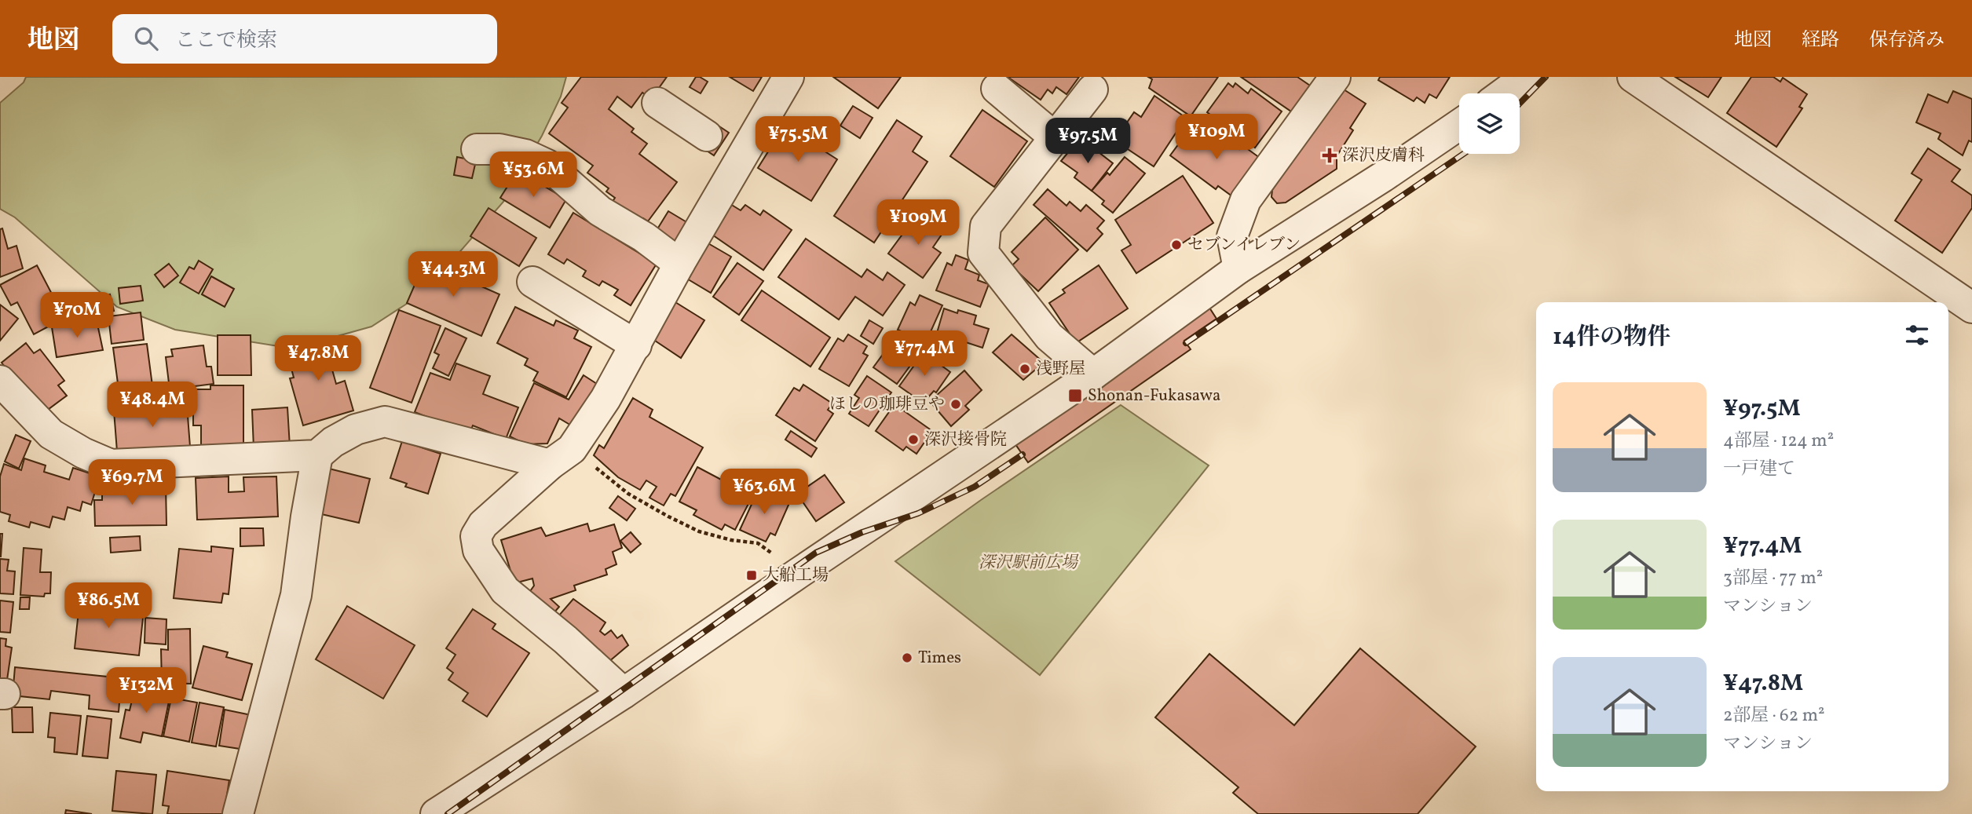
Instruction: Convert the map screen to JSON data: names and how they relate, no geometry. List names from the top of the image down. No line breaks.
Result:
{"parks":["深沢駅前広場"],"places":{"health":["深沢皮膚科"],"other":["セブンイレブン","浅野屋","ほしの珈琲豆や","深沢接骨院","Times"],"transit":["Shonan-Fukasawa","大船工場"]},"page":{"header":"地図","search":"ここで検索","nav":["地図","経路","保存済み"],"price":["¥109M","¥75.5M","¥97.5M","¥53.6M","¥109M","¥44.3M","¥70M","¥77.4M","¥47.8M","¥48.4M","¥69.7M","¥63.6M","¥86.5M","¥132M"],"heading":"14件の物件","list":[{"name":"¥97.5M","note":"4部屋 · 124 m² · 一戸建て"},{"name":"¥77.4M","note":"3部屋 · 77 m² · マンション"},{"name":"¥47.8M","note":"2部屋 · 62 m² · マンション"}]}}
